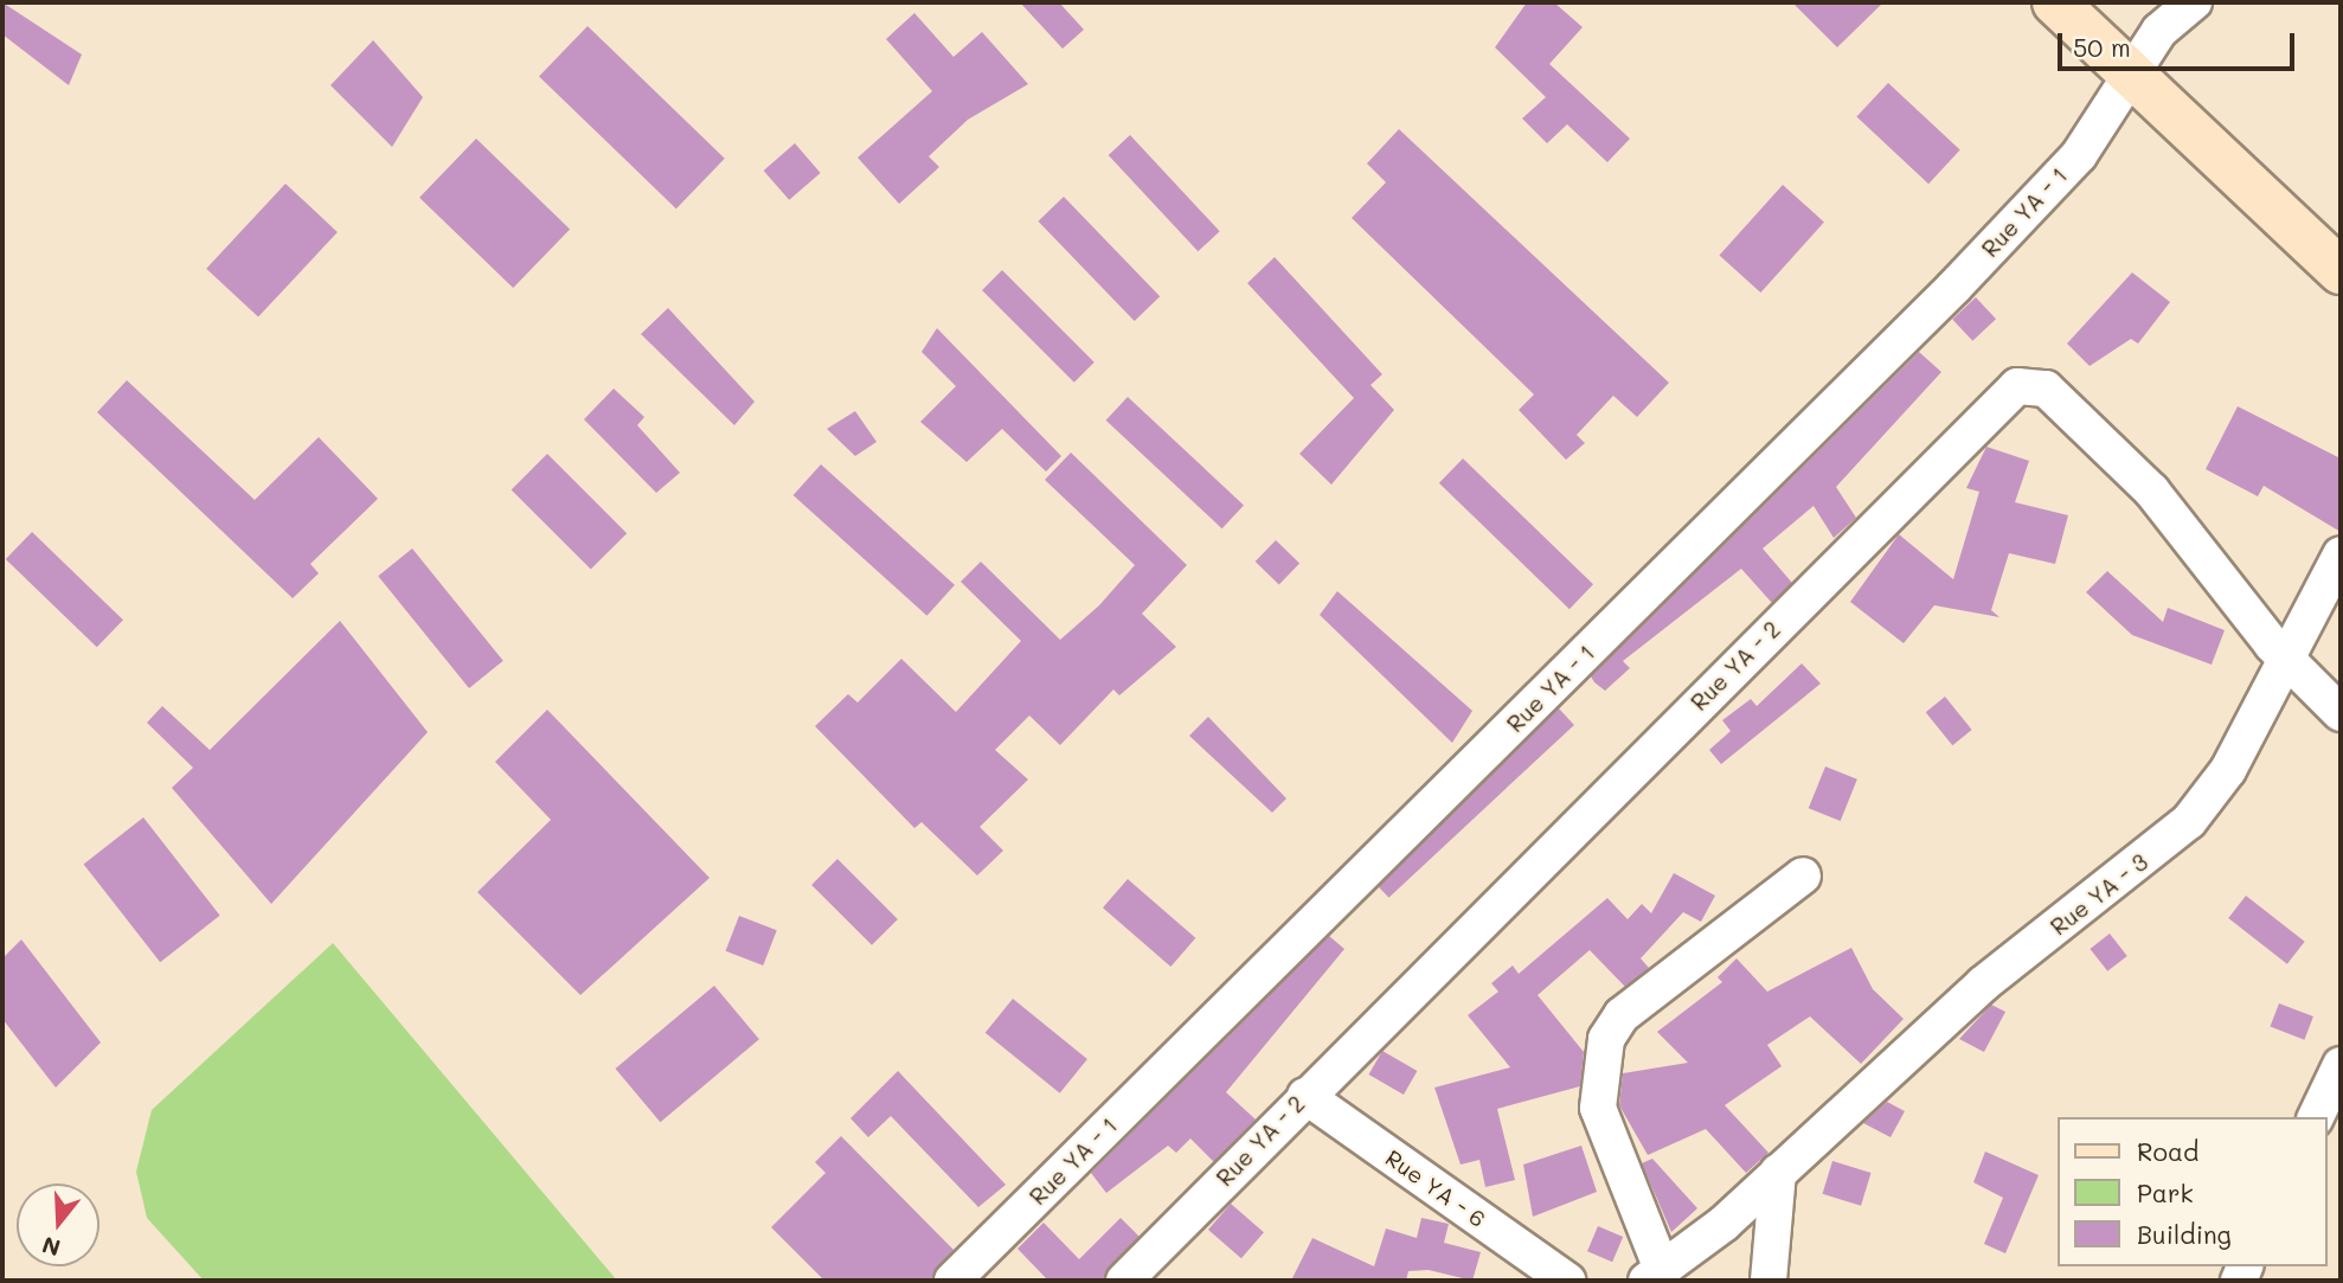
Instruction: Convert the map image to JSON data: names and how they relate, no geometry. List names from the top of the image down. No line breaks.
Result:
{"streets":{"street":["Rue YA - 1","Rue YA - 2","Rue YA - 3","Rue YA - 6"]},"crossings":[["Rue YA - 2","Rue YA - 3"],["Rue YA - 2","Rue YA - 6"]],"legend":["Road","Park","Building"],"scale_bar":"50 m","north":"bottom"}
